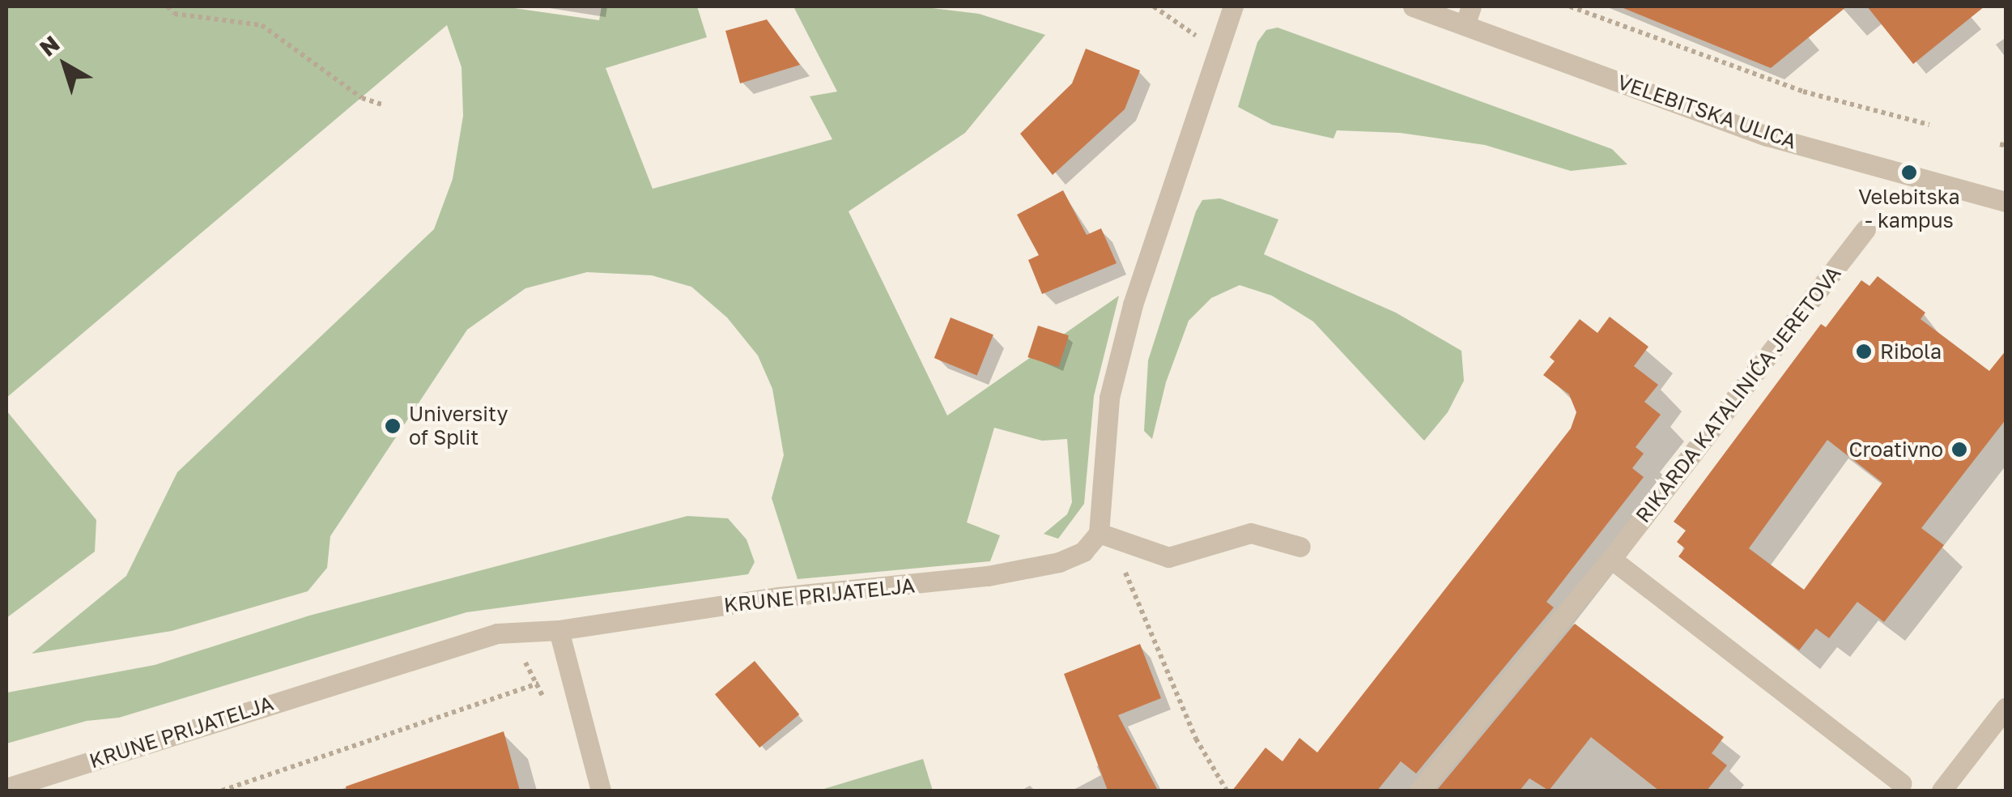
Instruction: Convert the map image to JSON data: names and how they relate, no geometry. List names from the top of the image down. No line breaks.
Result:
{"streets":{"street":["VELEBITSKA ULICA","RIKARDA KATALINIĆA JERETOVA","KRUNE PRIJATELJA"]},"places":["Velebitska - kampus","Ribola","University of Split","Croativno"],"north":"top left"}
